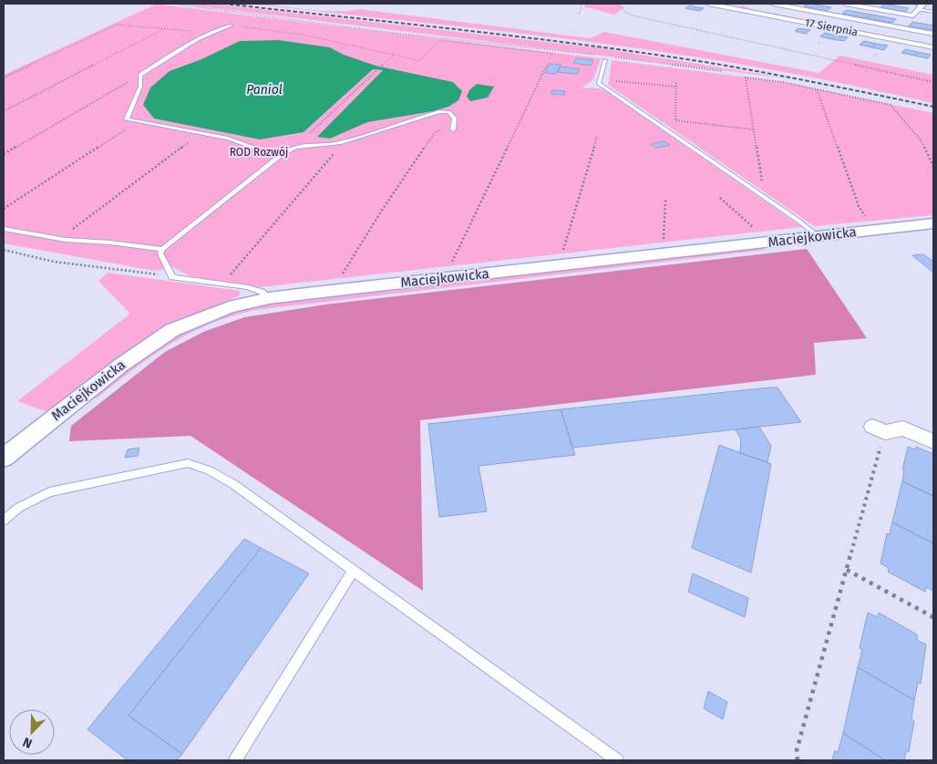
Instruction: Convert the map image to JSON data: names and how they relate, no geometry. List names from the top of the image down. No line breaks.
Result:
{"streets":{"street":["17 Sierpnia","Maciejkowicka"]},"water":["Paniol"],"parks":["ROD Rozwój"],"north":"bottom left"}
